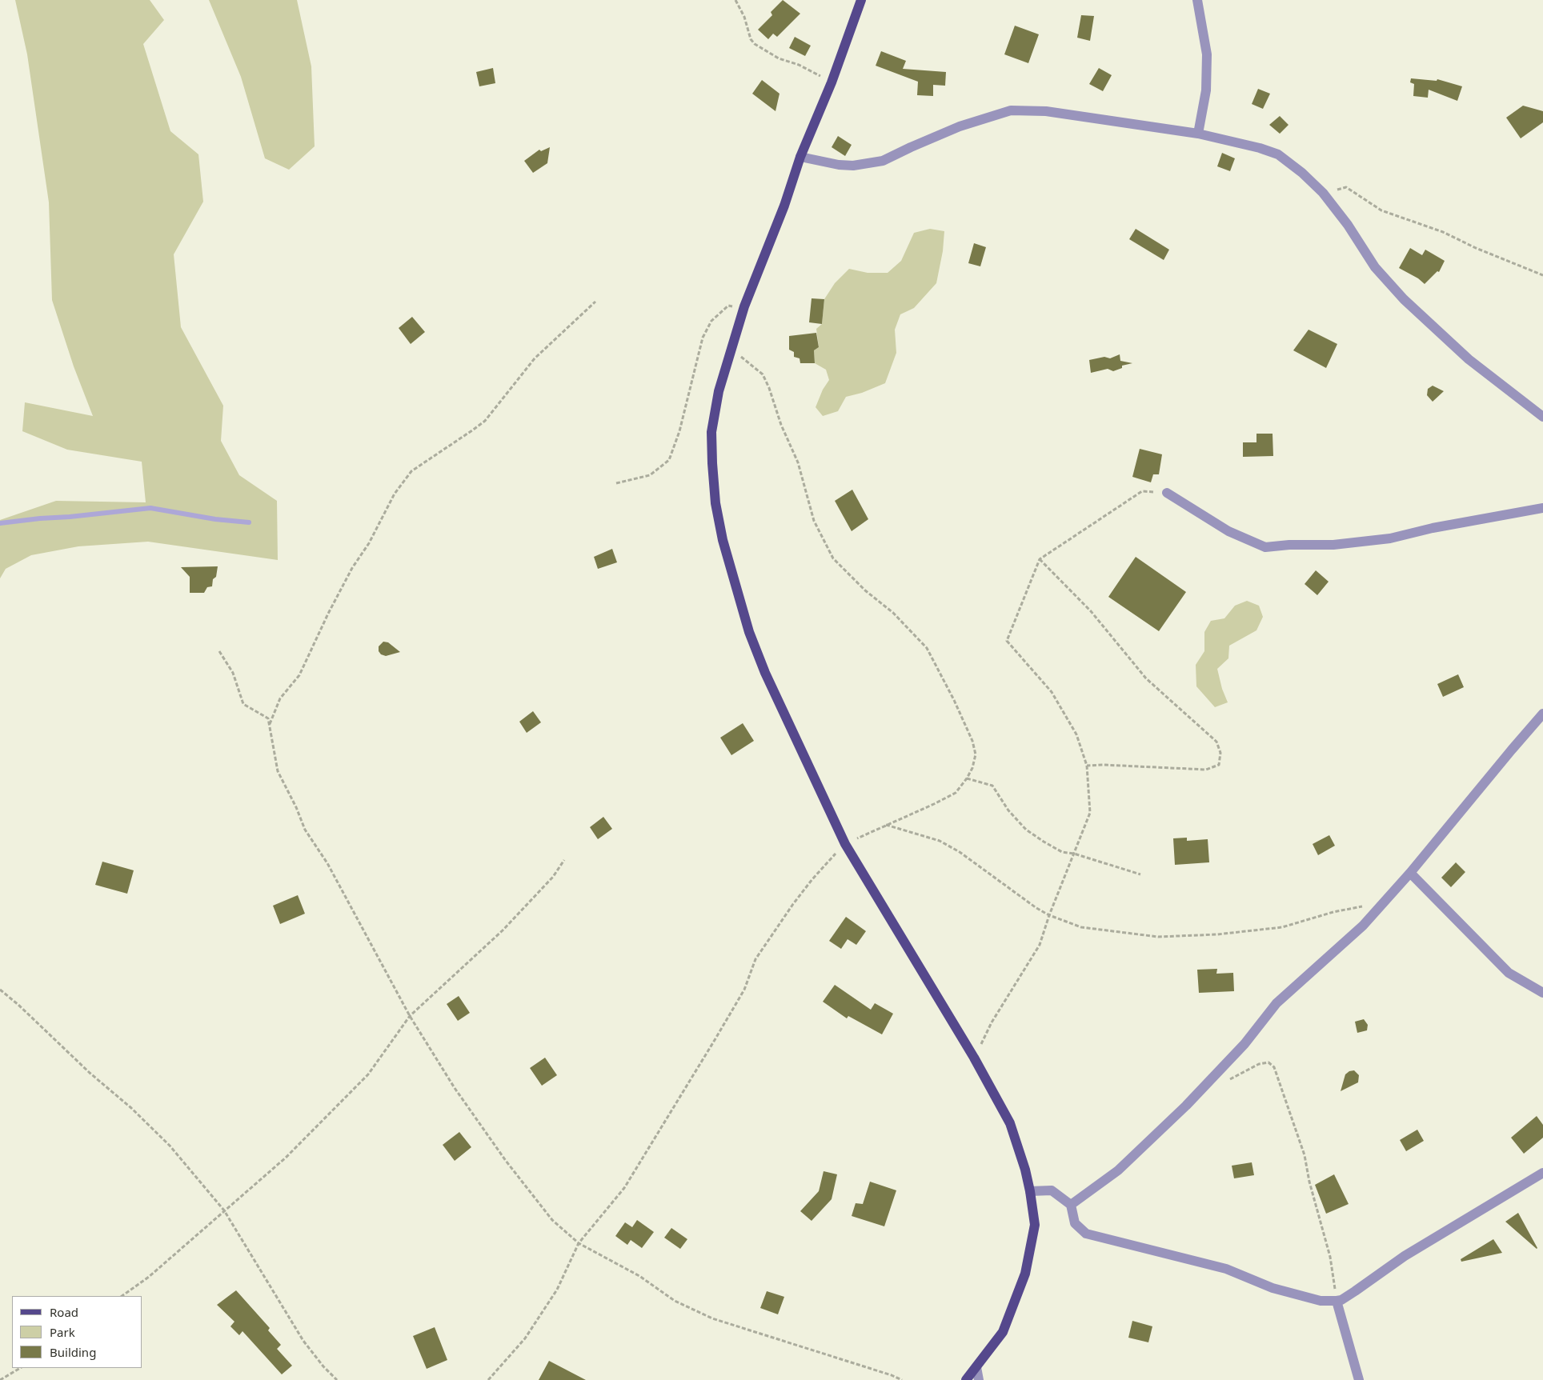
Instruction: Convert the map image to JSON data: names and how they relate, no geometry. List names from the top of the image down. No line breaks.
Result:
{"legend":["Road","Park","Building"]}
